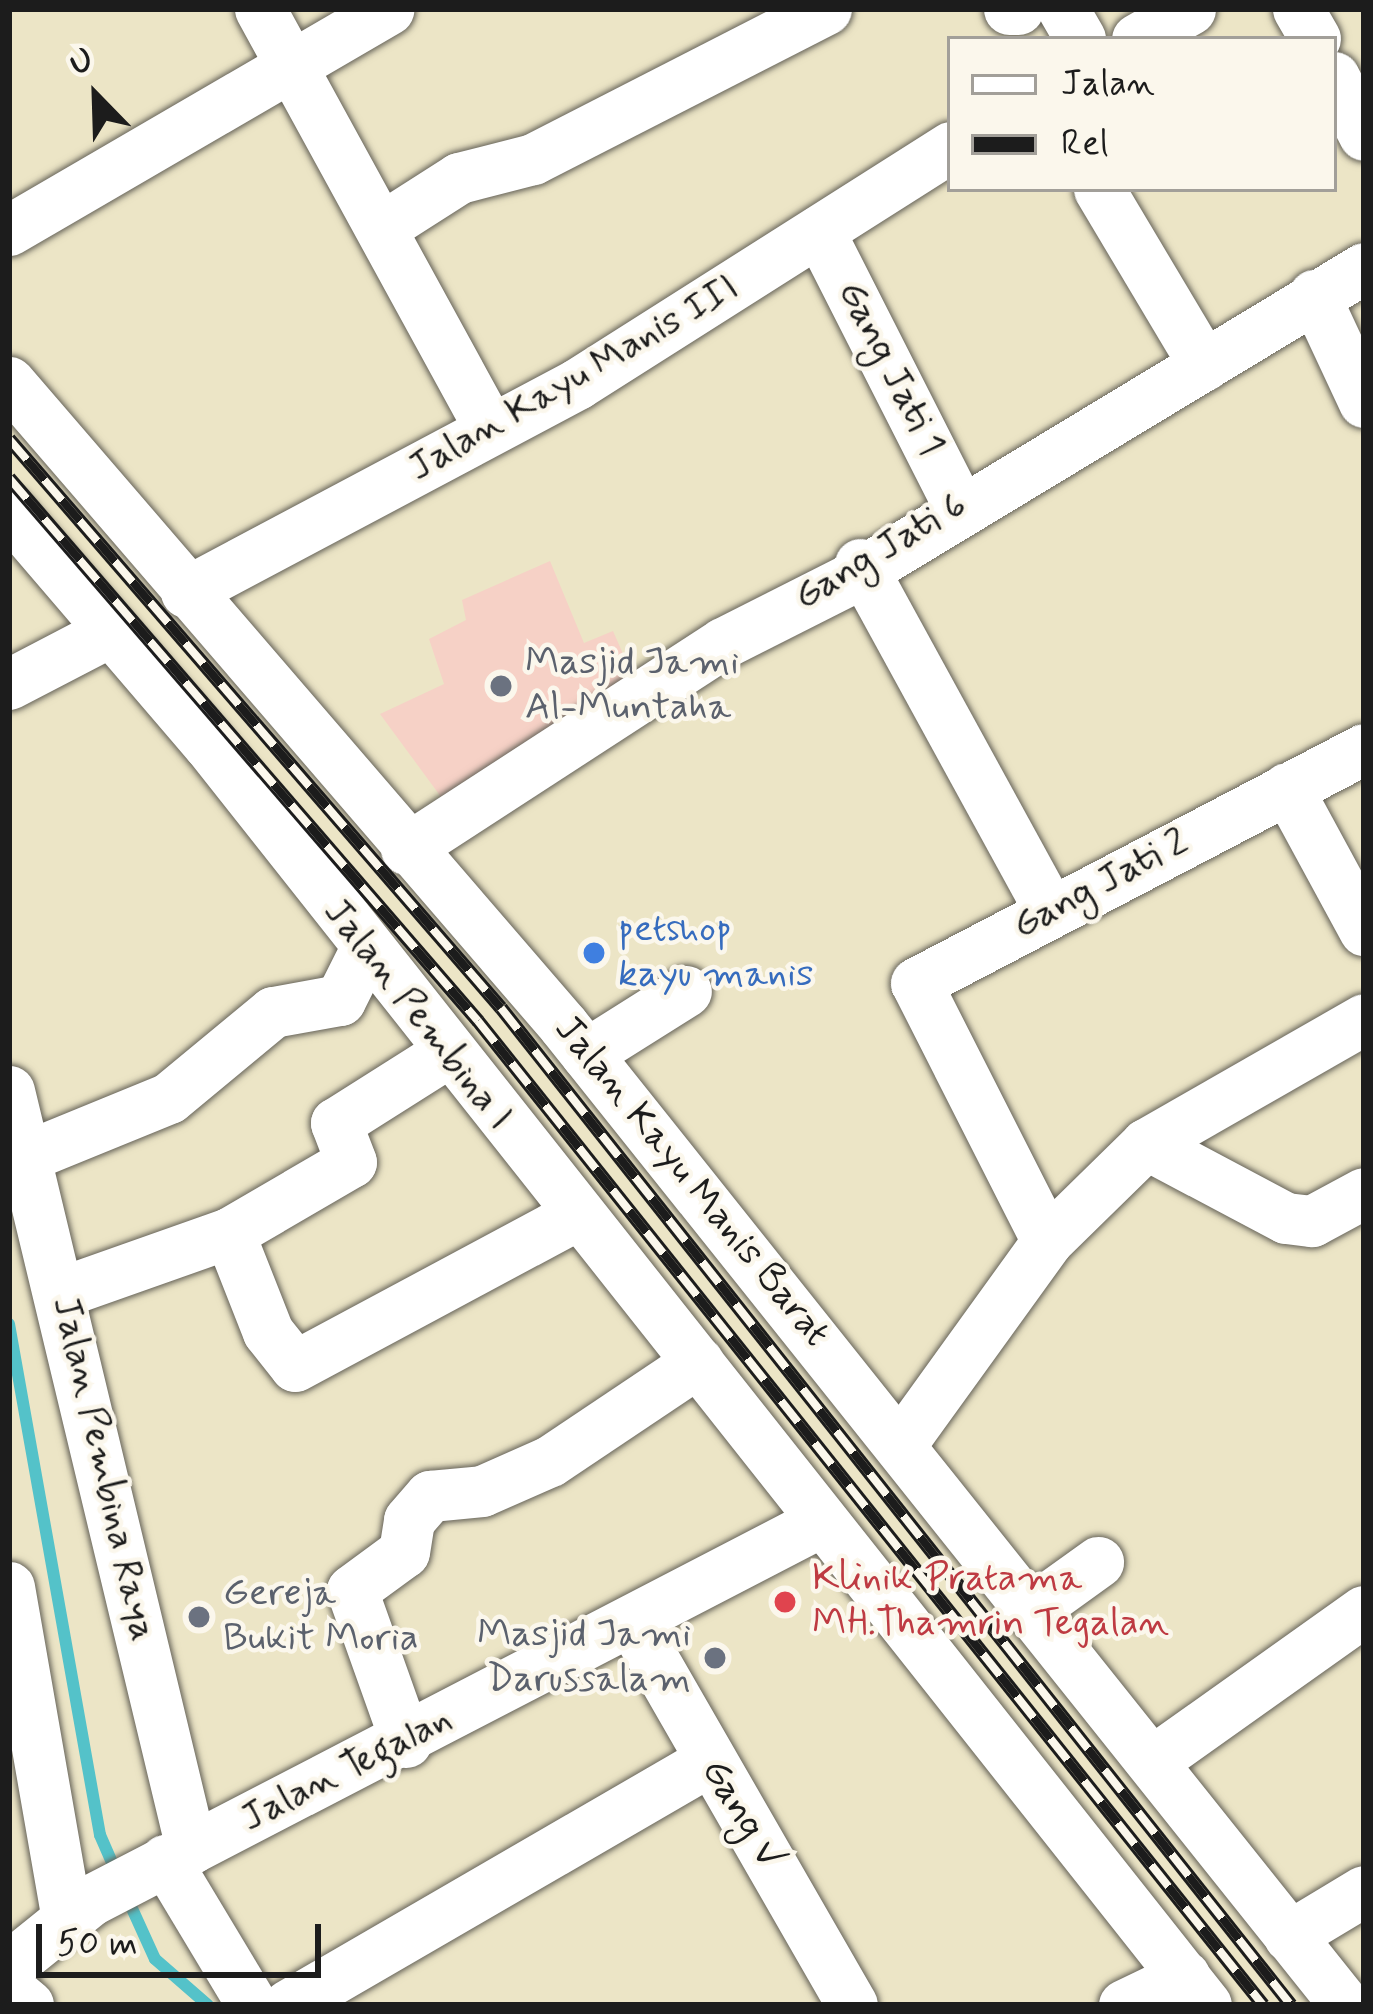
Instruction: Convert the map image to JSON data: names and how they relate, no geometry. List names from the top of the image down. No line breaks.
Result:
{"streets":{"street":["Gang Jati 1","Jalan Kayu Manis III","Gang Jati 6","Gang Jati 2","Jalan Pembina I","Jalan Kayu Manis Barat","Jalan Pembina Raya","Jalan Tegalan","Gang V"]},"crossings":[["Gang Jati 1","Jalan Kayu Manis III"],["Gang Jati 1","Gang Jati 6"],["Jalan Kayu Manis III","Jalan Kayu Manis Barat"],["Gang Jati 6","Jalan Kayu Manis Barat"],["Jalan Pembina I","Jalan Tegalan"],["Jalan Pembina Raya","Jalan Tegalan"],["Jalan Tegalan","Gang V"]],"places":["Masjid Jami Al-Muntaha","petshop kayu manis","Klinik Pratama MH.Thamrin Tegalan","Gereja Bukit Moria","Masjid Jami Darussalam"],"legend":["Jalan","Rel"],"scale_bar":"50 m","north":"top left"}
